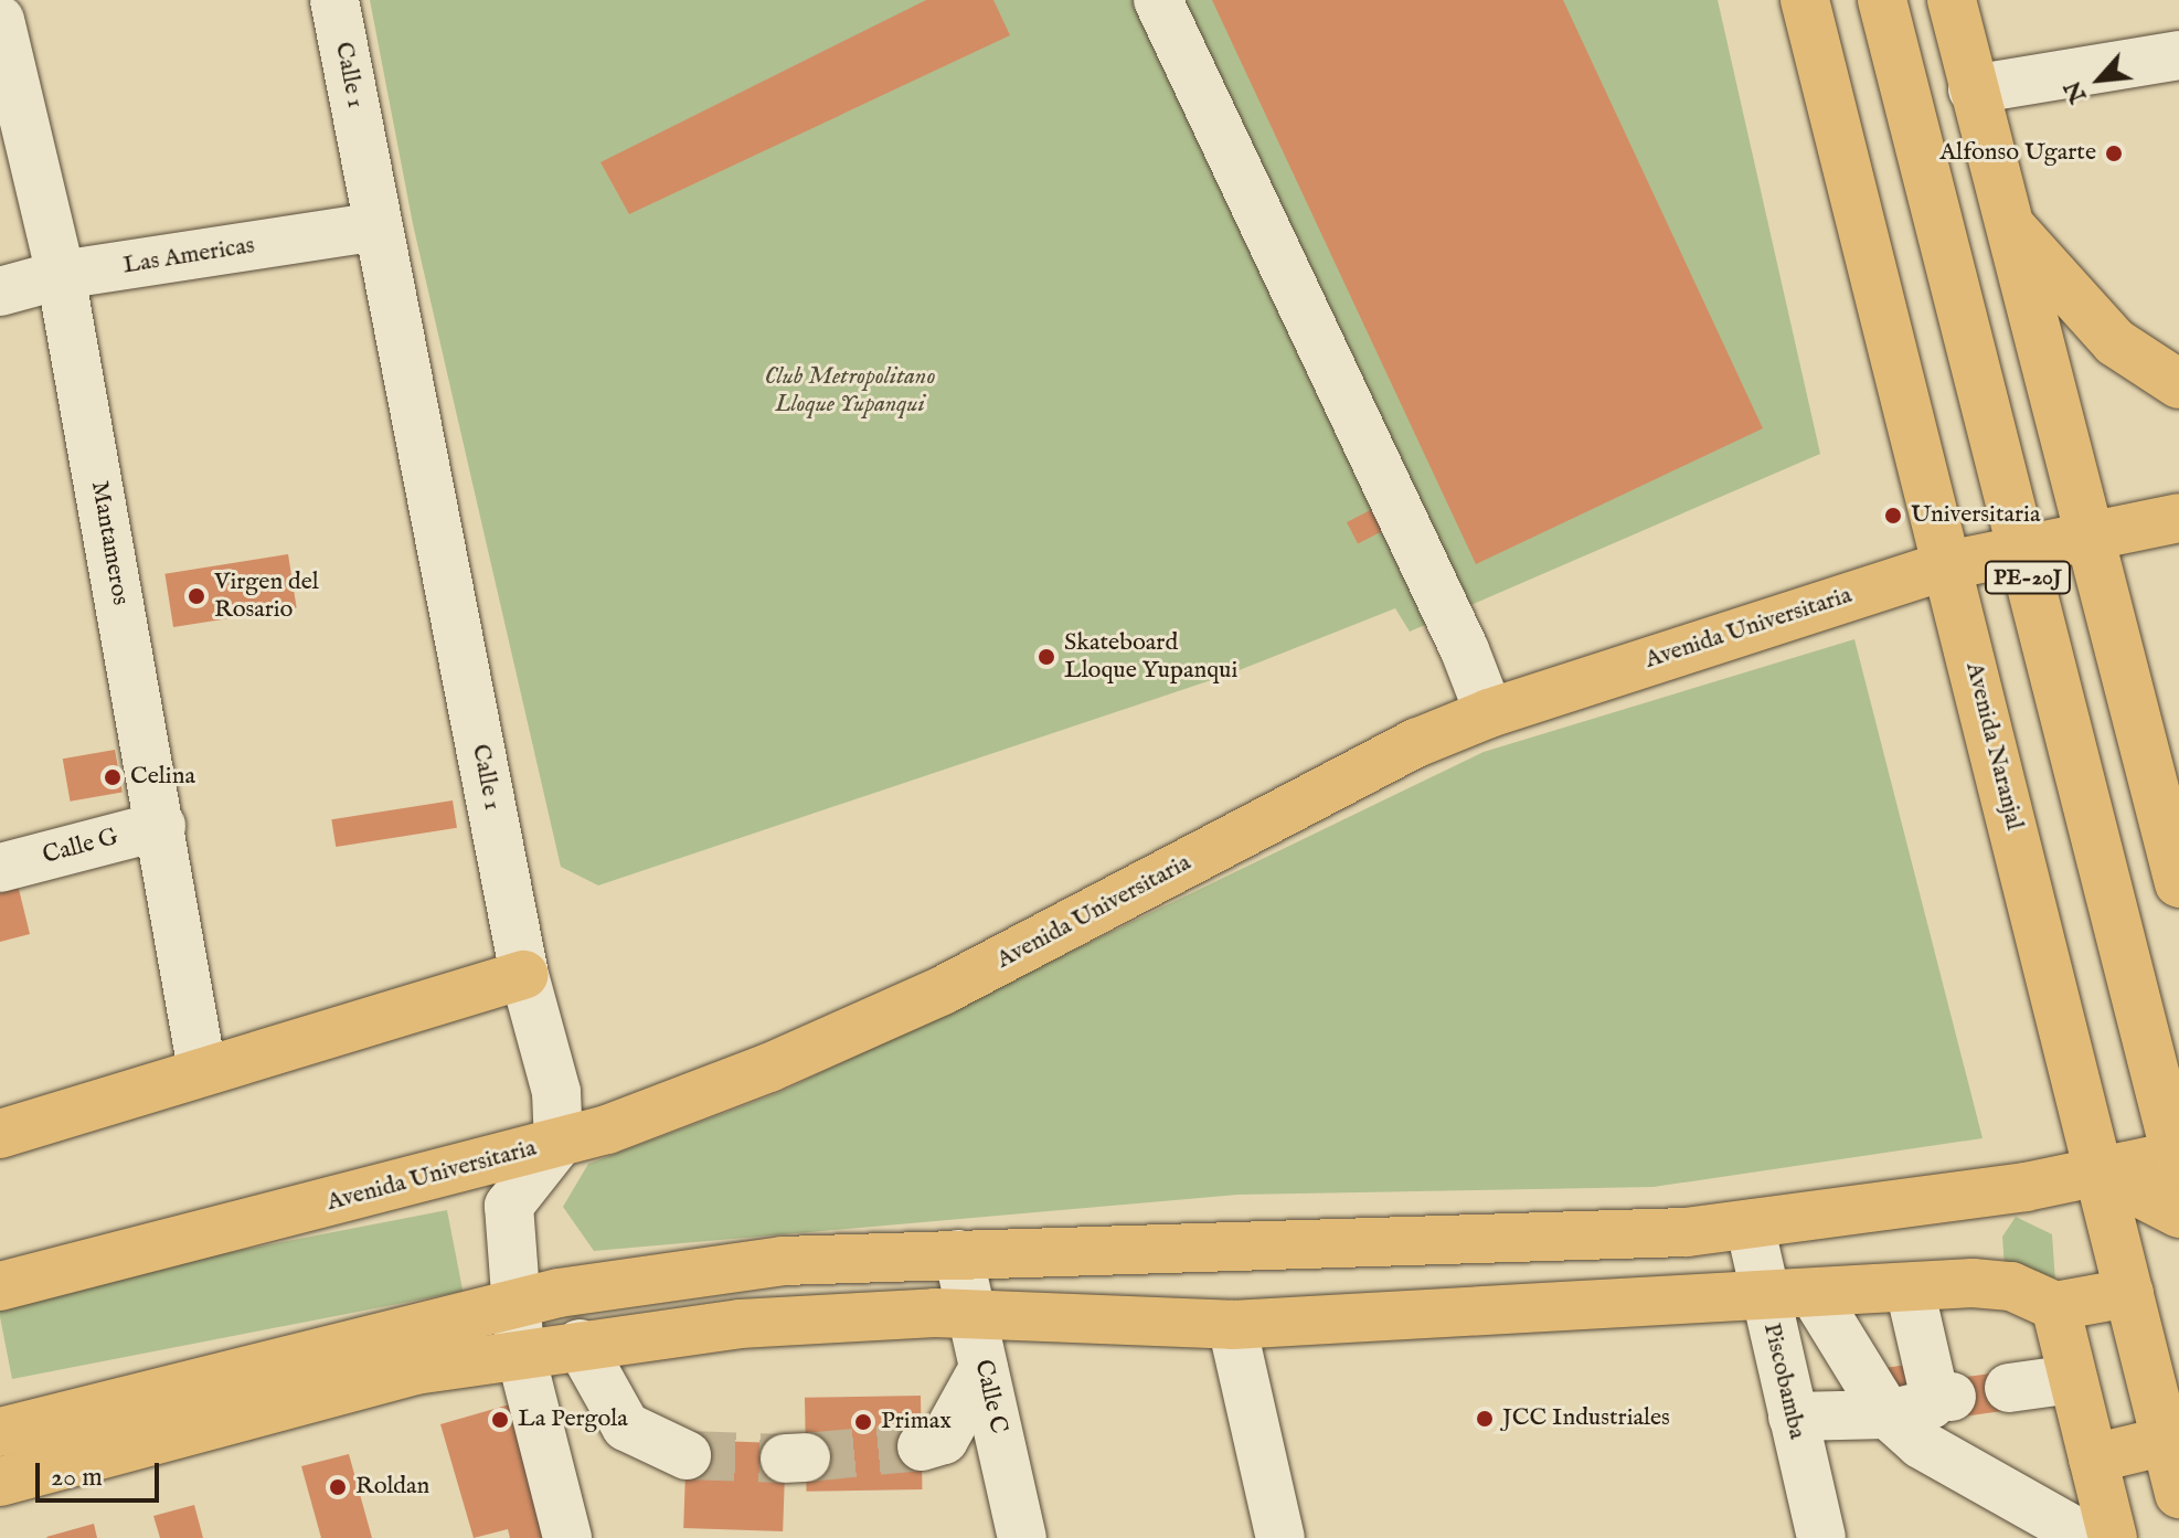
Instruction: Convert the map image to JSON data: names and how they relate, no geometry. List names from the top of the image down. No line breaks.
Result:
{"streets":{"main road":["PE-20J","Avenida Universitaria","Avenida Naranjal"],"street":["Calle 1","Las Americas","Mantameros","Calle G","Piscobamba","Calle C"]},"crossings":[["Calle 1","Las Americas"],["Calle 1","Avenida Universitaria"],["Las Americas","Mantameros"],["Mantameros","Calle G"],["PE-20J","Avenida Universitaria"],["Avenida Universitaria","Avenida Naranjal"]],"parks":["Club Metropolitano Lloque Yupanqui"],"places":["Alfonso Ugarte","Universitaria","Virgen del Rosario","Skateboard Lloque Yupanqui","Celina","JCC Industriales","La Pergola","Primax","Roldan"],"scale_bar":"20 m","north":"bottom left"}
